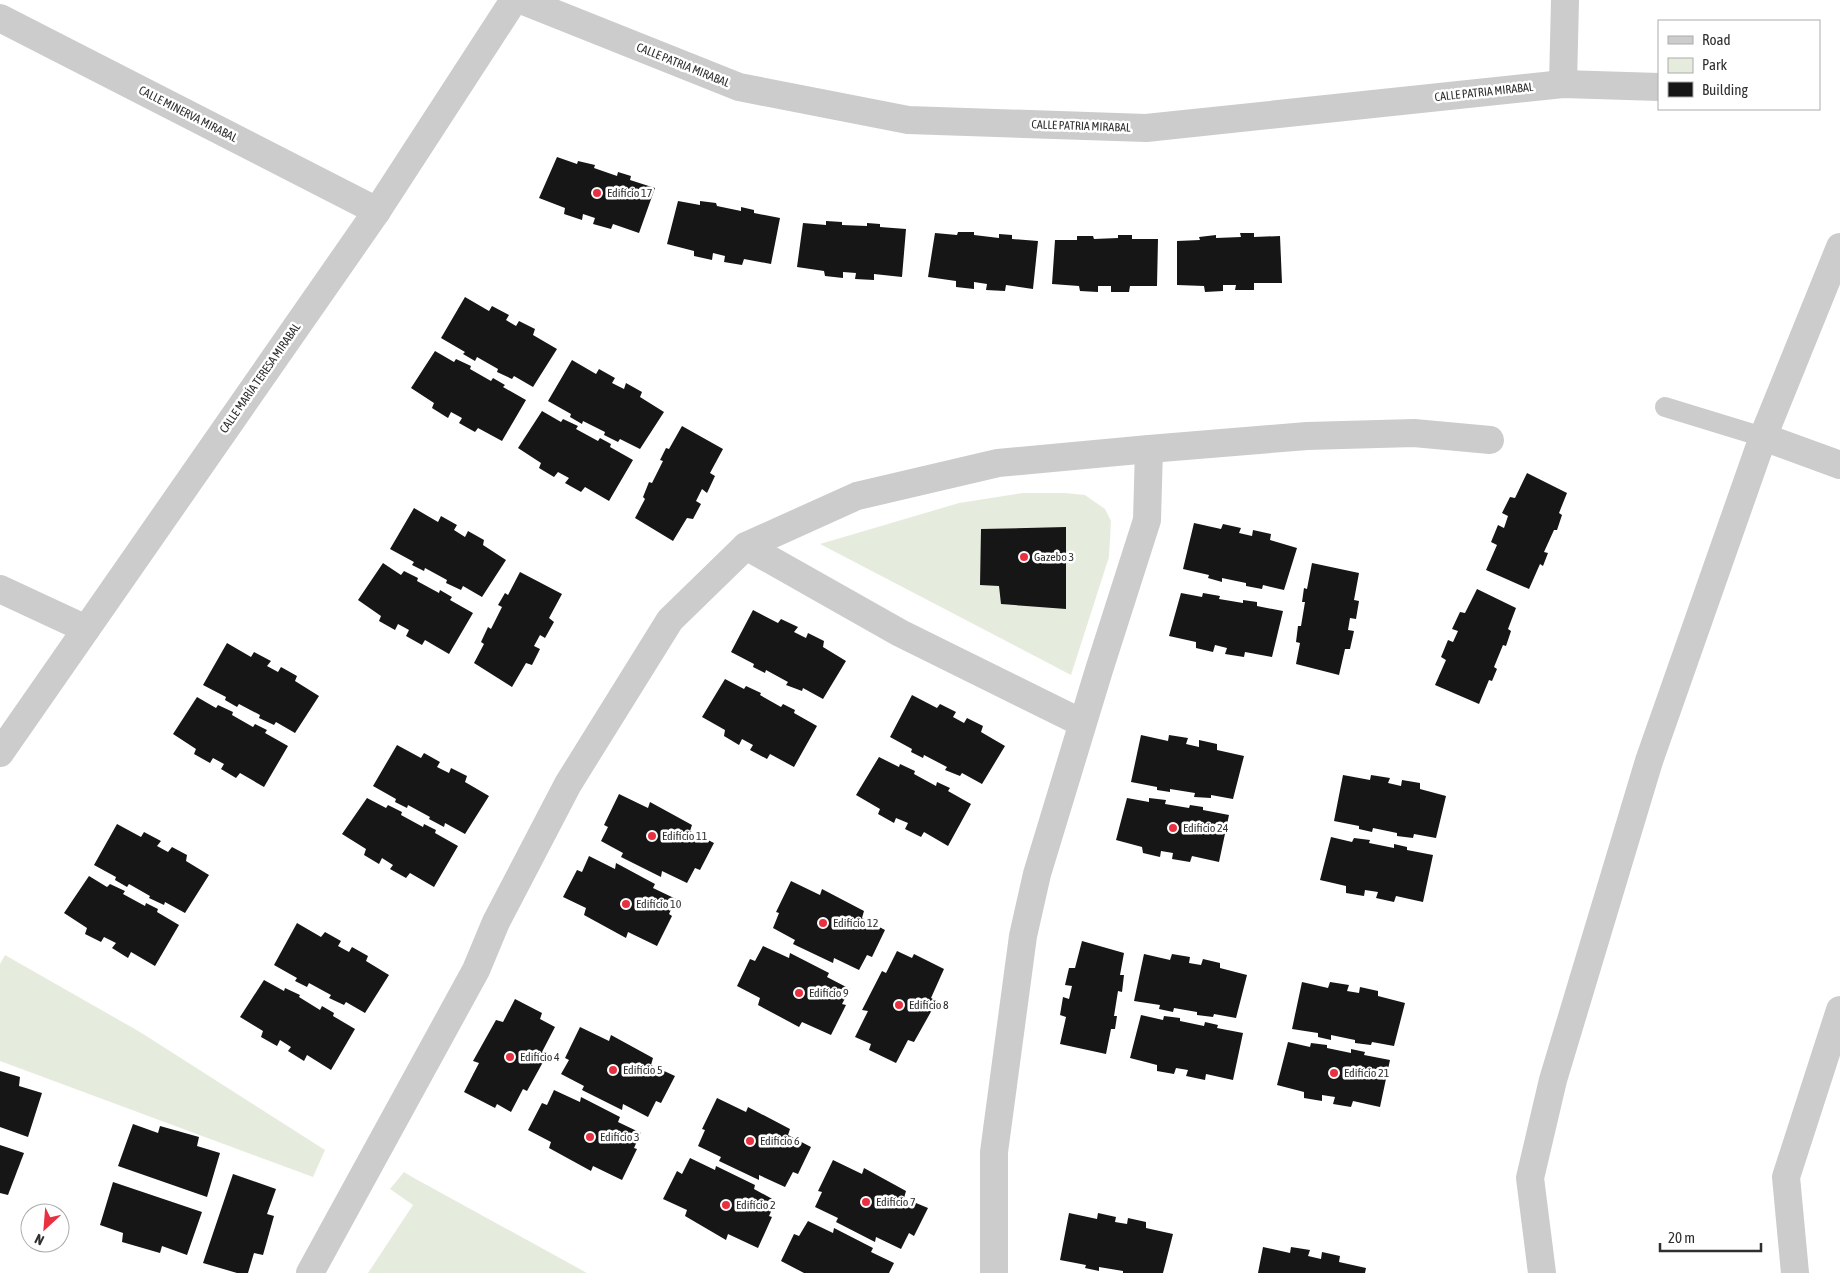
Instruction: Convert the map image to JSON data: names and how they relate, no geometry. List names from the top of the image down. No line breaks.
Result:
{"streets":{"street":["CALLE PATRIA MIRABAL","CALLE MINERVA MIRABAL","CALLE MARÍA TERESA MIRABAL"]},"crossings":[["CALLE MINERVA MIRABAL","CALLE MARÍA TERESA MIRABAL"]],"places":["Edificio 17","Gazebo 3","Edificio 24","Edificio 11","Edificio 10","Edificio 12","Edificio 9","Edificio 8","Edificio 4","Edificio 5","Edificio 21","Edificio 3","Edificio 6","Edificio 7","Edificio 2"],"legend":["Road","Park","Building"],"scale_bar":"20 m","north":"bottom left"}
